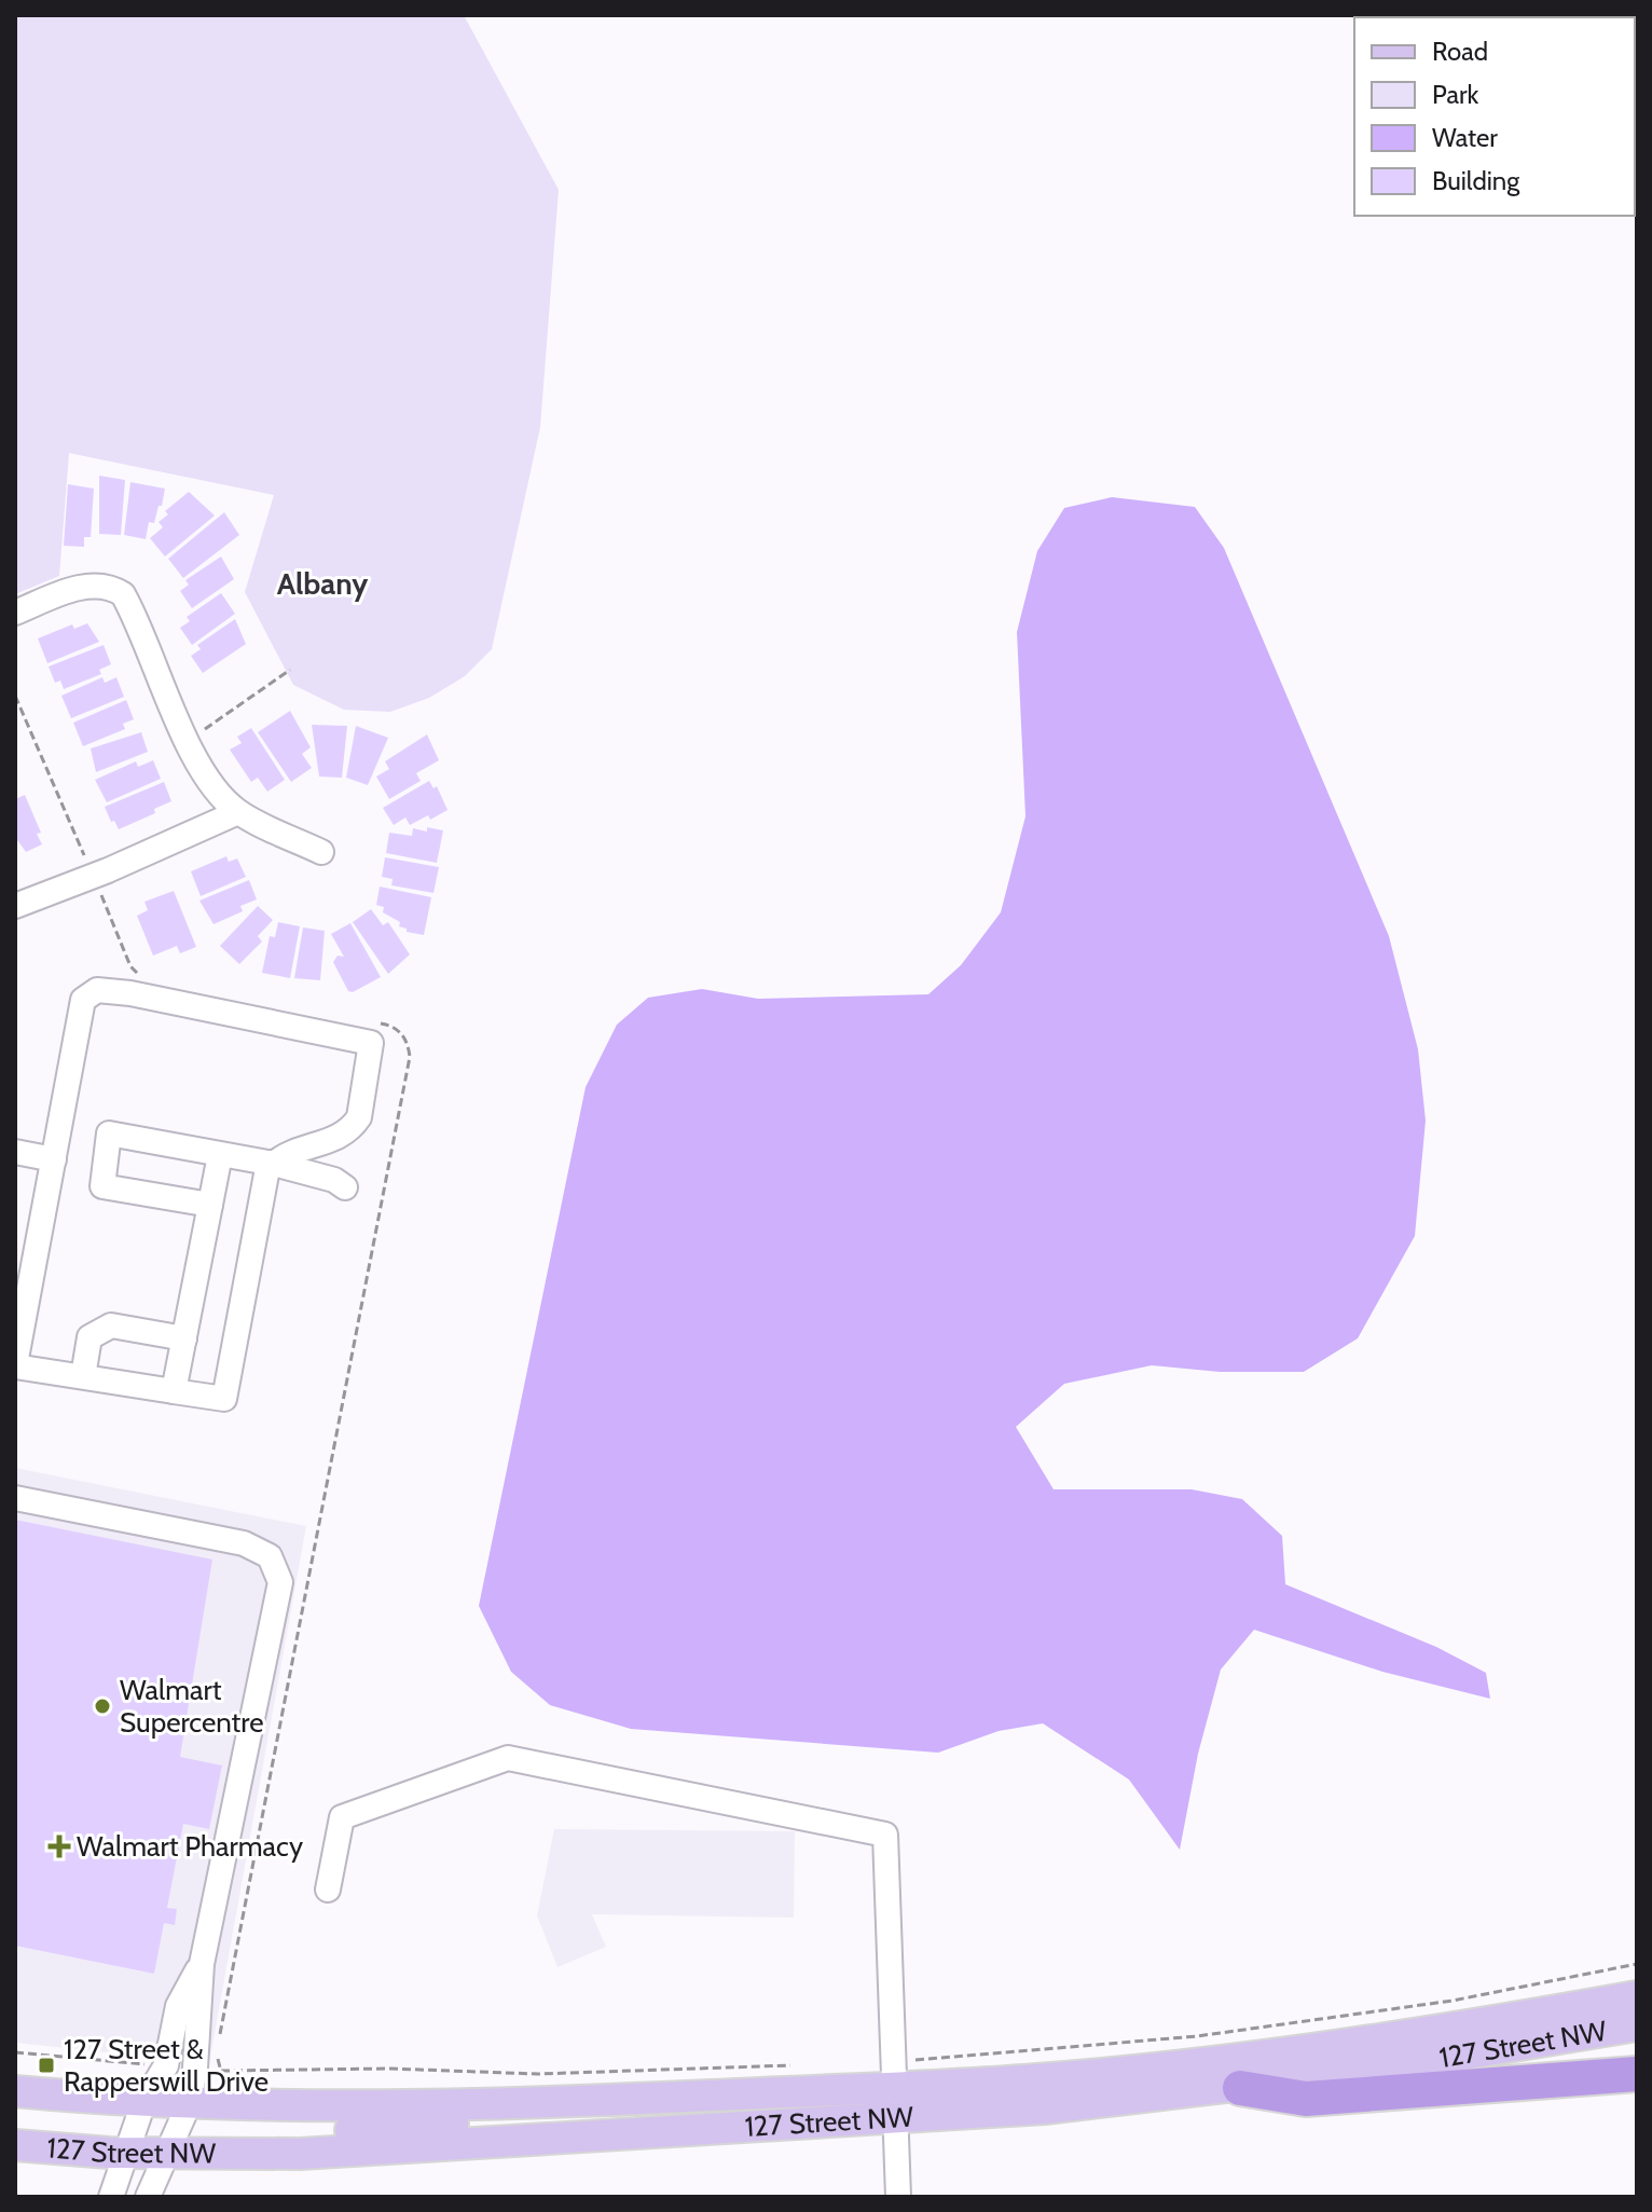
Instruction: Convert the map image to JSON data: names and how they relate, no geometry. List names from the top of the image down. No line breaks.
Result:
{"streets":{"main road":["127 Street NW"]},"districts":["Albany"],"places":{"other":["Walmart Supercentre"],"health":["Walmart Pharmacy"],"transit":["127 Street & Rapperswill Drive"]},"legend":["Road","Park","Water","Building"]}
